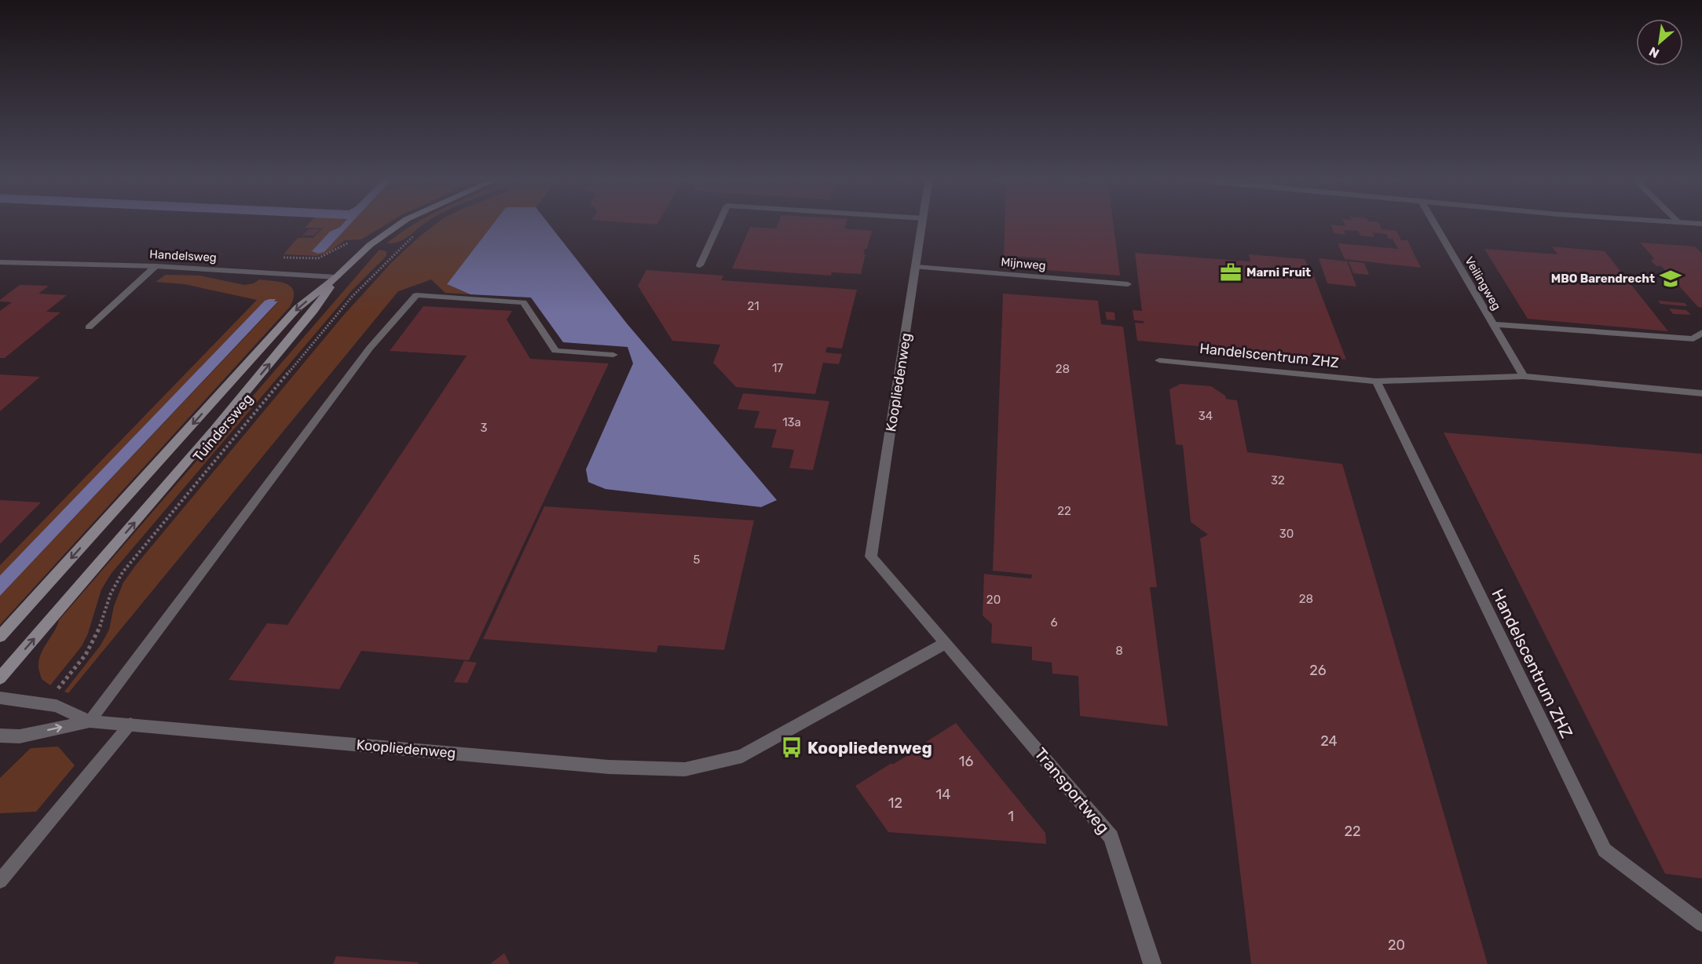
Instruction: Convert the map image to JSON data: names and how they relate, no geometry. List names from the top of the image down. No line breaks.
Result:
{"streets":{"main road":["Tuindersweg"],"street":["Handelsweg","Koopliedenweg","Transportweg"],"lane":["Mijnweg","Veilingweg","Handelscentrum ZHZ"]},"crossings":[["Handelsweg","Tuindersweg"],["Mijnweg","Koopliedenweg"],["Veilingweg","Handelscentrum ZHZ"],["Koopliedenweg","Tuindersweg"],["Koopliedenweg","Transportweg"]],"places":{"office":["Marni Fruit"],"school or university":["MBO Barendrecht"],"bus stop":["Koopliedenweg"]},"house_numbers":["21","17","28","34","13a","3","32","22","30","5","28","20","6","8","26","24","16","14","12","1","22","20"],"north":"bottom left"}
